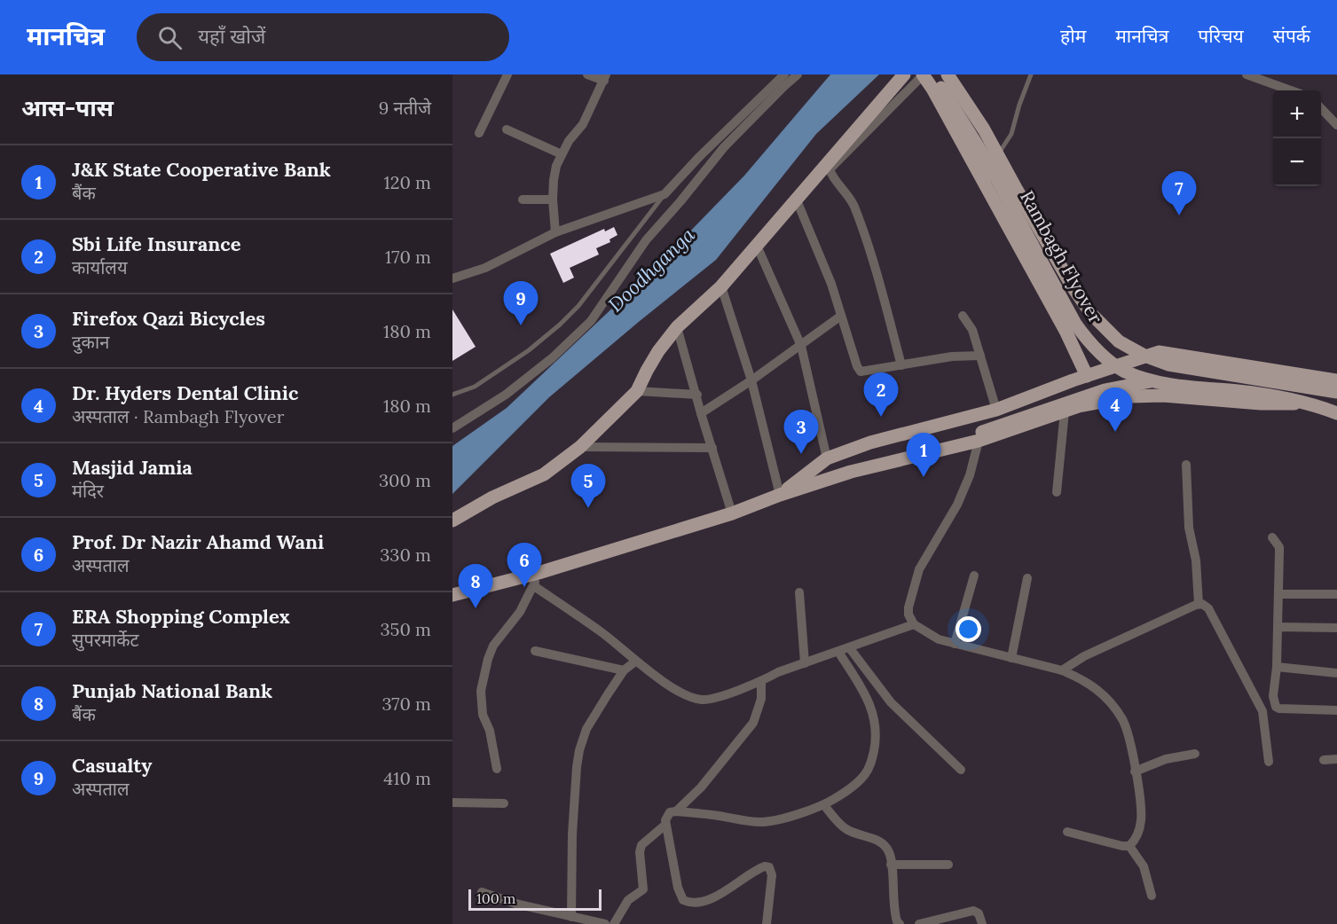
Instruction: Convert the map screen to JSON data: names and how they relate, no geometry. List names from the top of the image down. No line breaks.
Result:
{"streets":{"main road":["Rambagh Flyover"]},"water":["Doodhganga"],"scale_bar":"100 m","page":{"header":"मानचित्र","search":"यहाँ खोजें","nav":["होम","मानचित्र","परिचय","संपर्क"],"heading":["आस-पास","9 नतीजे"],"map_buttons":["+","−"],"list":[{"mark":"1","name":"J&K State Cooperative Bank","note":"बैंक","value":"120 m"},{"mark":"2","name":"Sbi Life Insurance","note":"कार्यालय","value":"170 m"},{"mark":"3","name":"Firefox Qazi Bicycles","note":"दुकान","value":"180 m"},{"mark":"4","name":"Dr. Hyders Dental Clinic","note":"अस्पताल · Rambagh Flyover","value":"180 m"},{"mark":"5","name":"Masjid Jamia","note":"मंदिर","value":"300 m"},{"mark":"6","name":"Prof. Dr Nazir Ahamd Wani","note":"अस्पताल","value":"330 m"},{"mark":"7","name":"ERA Shopping Complex","note":"सुपरमार्केट","value":"350 m"},{"mark":"8","name":"Punjab National Bank","note":"बैंक","value":"370 m"},{"mark":"9","name":"Casualty","note":"अस्पताल","value":"410 m"}],"pins":["7","9","2","4","3","1","5","6","8"],"scale":"100 m"}}
